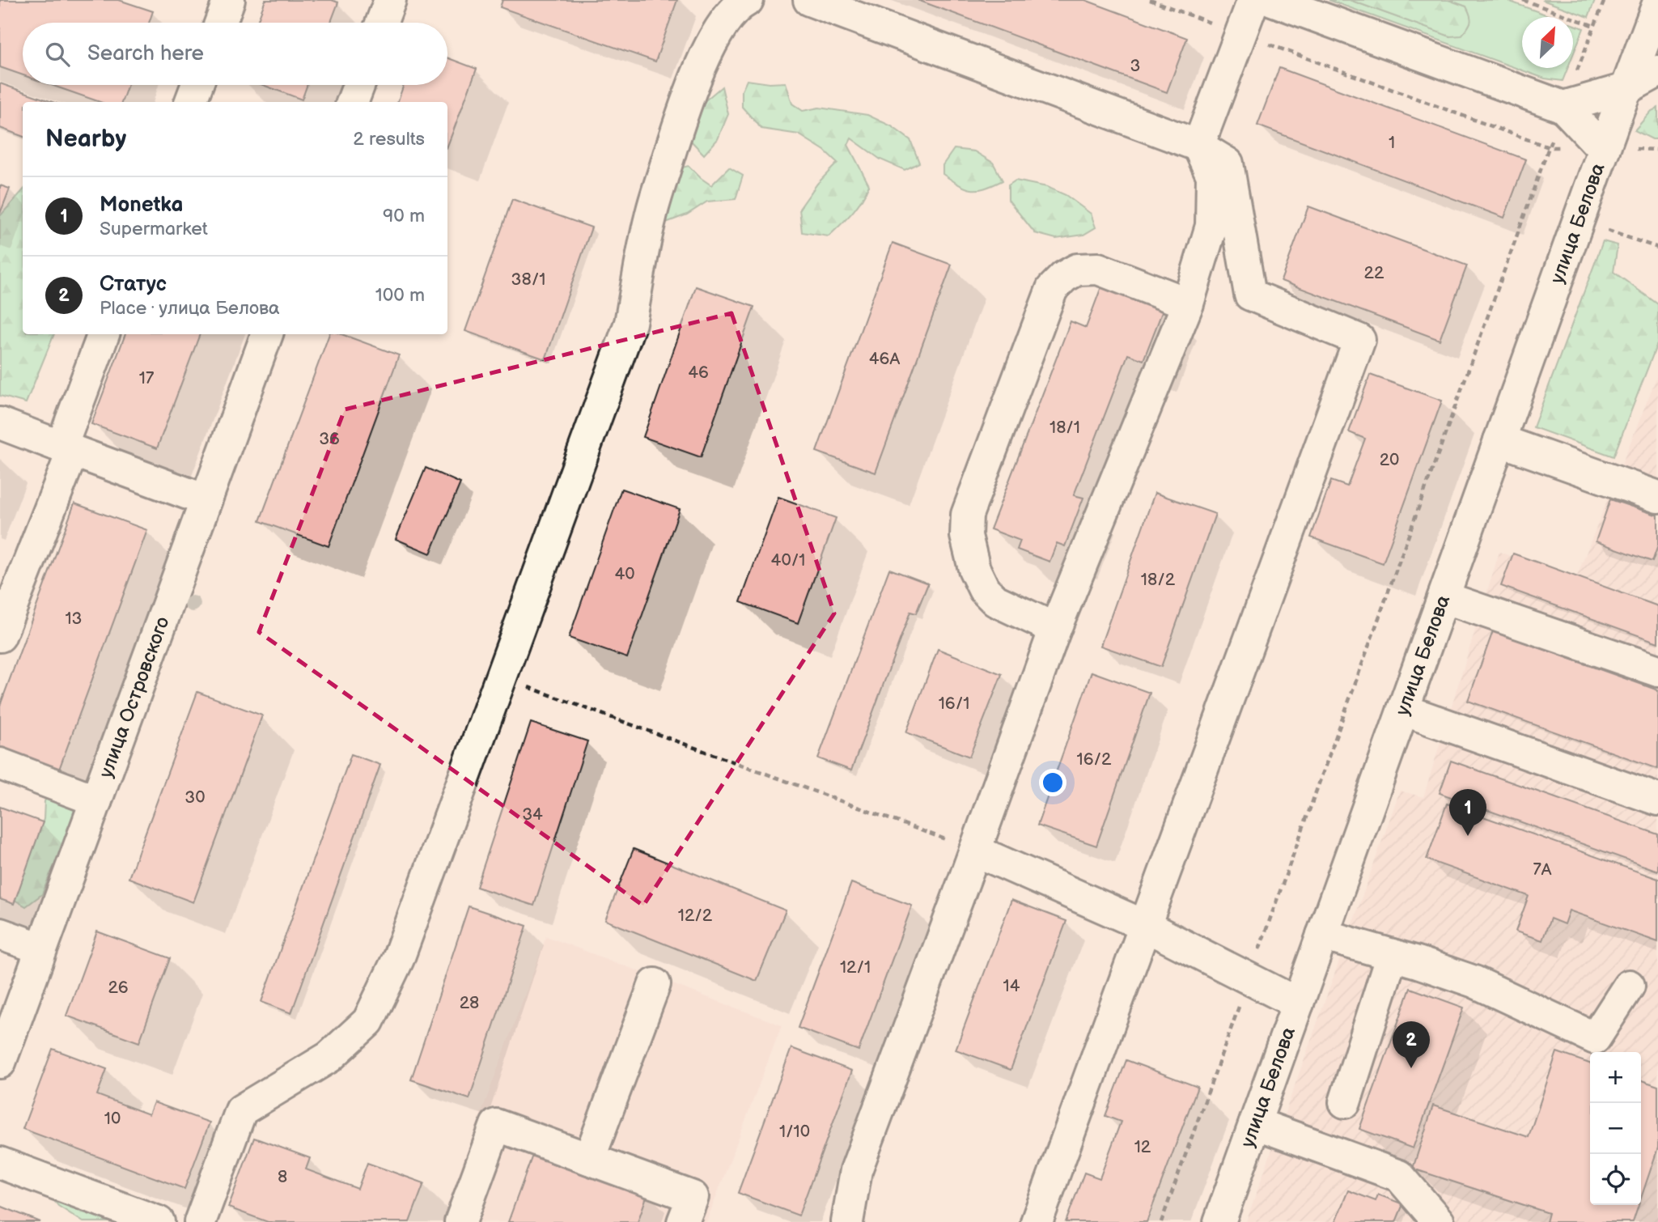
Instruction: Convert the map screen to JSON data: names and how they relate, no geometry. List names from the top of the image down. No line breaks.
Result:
{"streets":{"main road":["улица Белова","улица Островского"]},"house_numbers":["3","1","22","38/1","46А","46","17","18/1","36","20","40/1","40","18/2","13","16/1","16/2","30","34","7А","12/2","12/1","14","26","28","10","1/10","12","8"],"north":"top right","page":{"search":"Search here","heading":["Nearby","2 results"],"list":[{"mark":"1","name":"Monetka","note":"Supermarket","value":"90 m"},{"mark":"2","name":"Статус","note":"Place · улица Белова","value":"100 m"}],"pins":["1","2"],"map_buttons":["+","−"]}}
